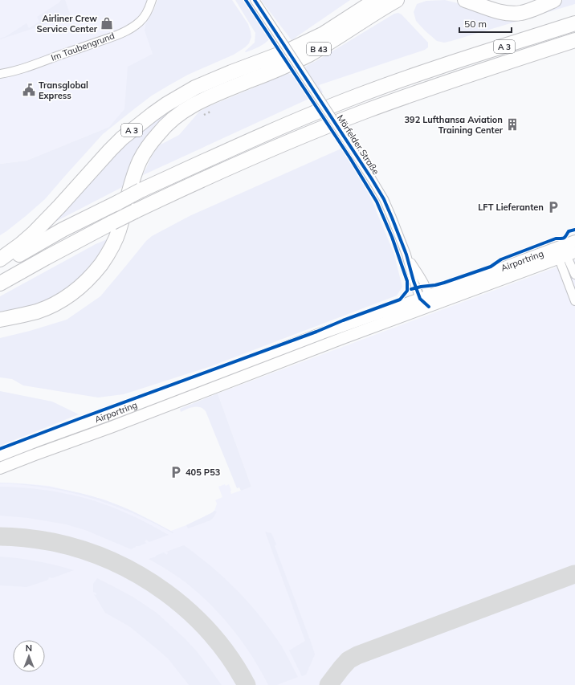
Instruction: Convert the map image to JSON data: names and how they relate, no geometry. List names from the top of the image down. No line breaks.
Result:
{"streets":{"highway":["A 3","B 43"],"street":["Im Taubengrund","Mörfelder Straße","Airportring"]},"crossings":[["A 3","B 43"],["Mörfelder Straße","Airportring"]],"places":{"shop":["Airliner Crew Service Center"],"public building":["Transglobal Express"],"building":["392 Lufthansa Aviation Training Center"],"parking":["LFT Lieferanten","405 P53"]},"scale_bar":"50 m","north":"top"}
